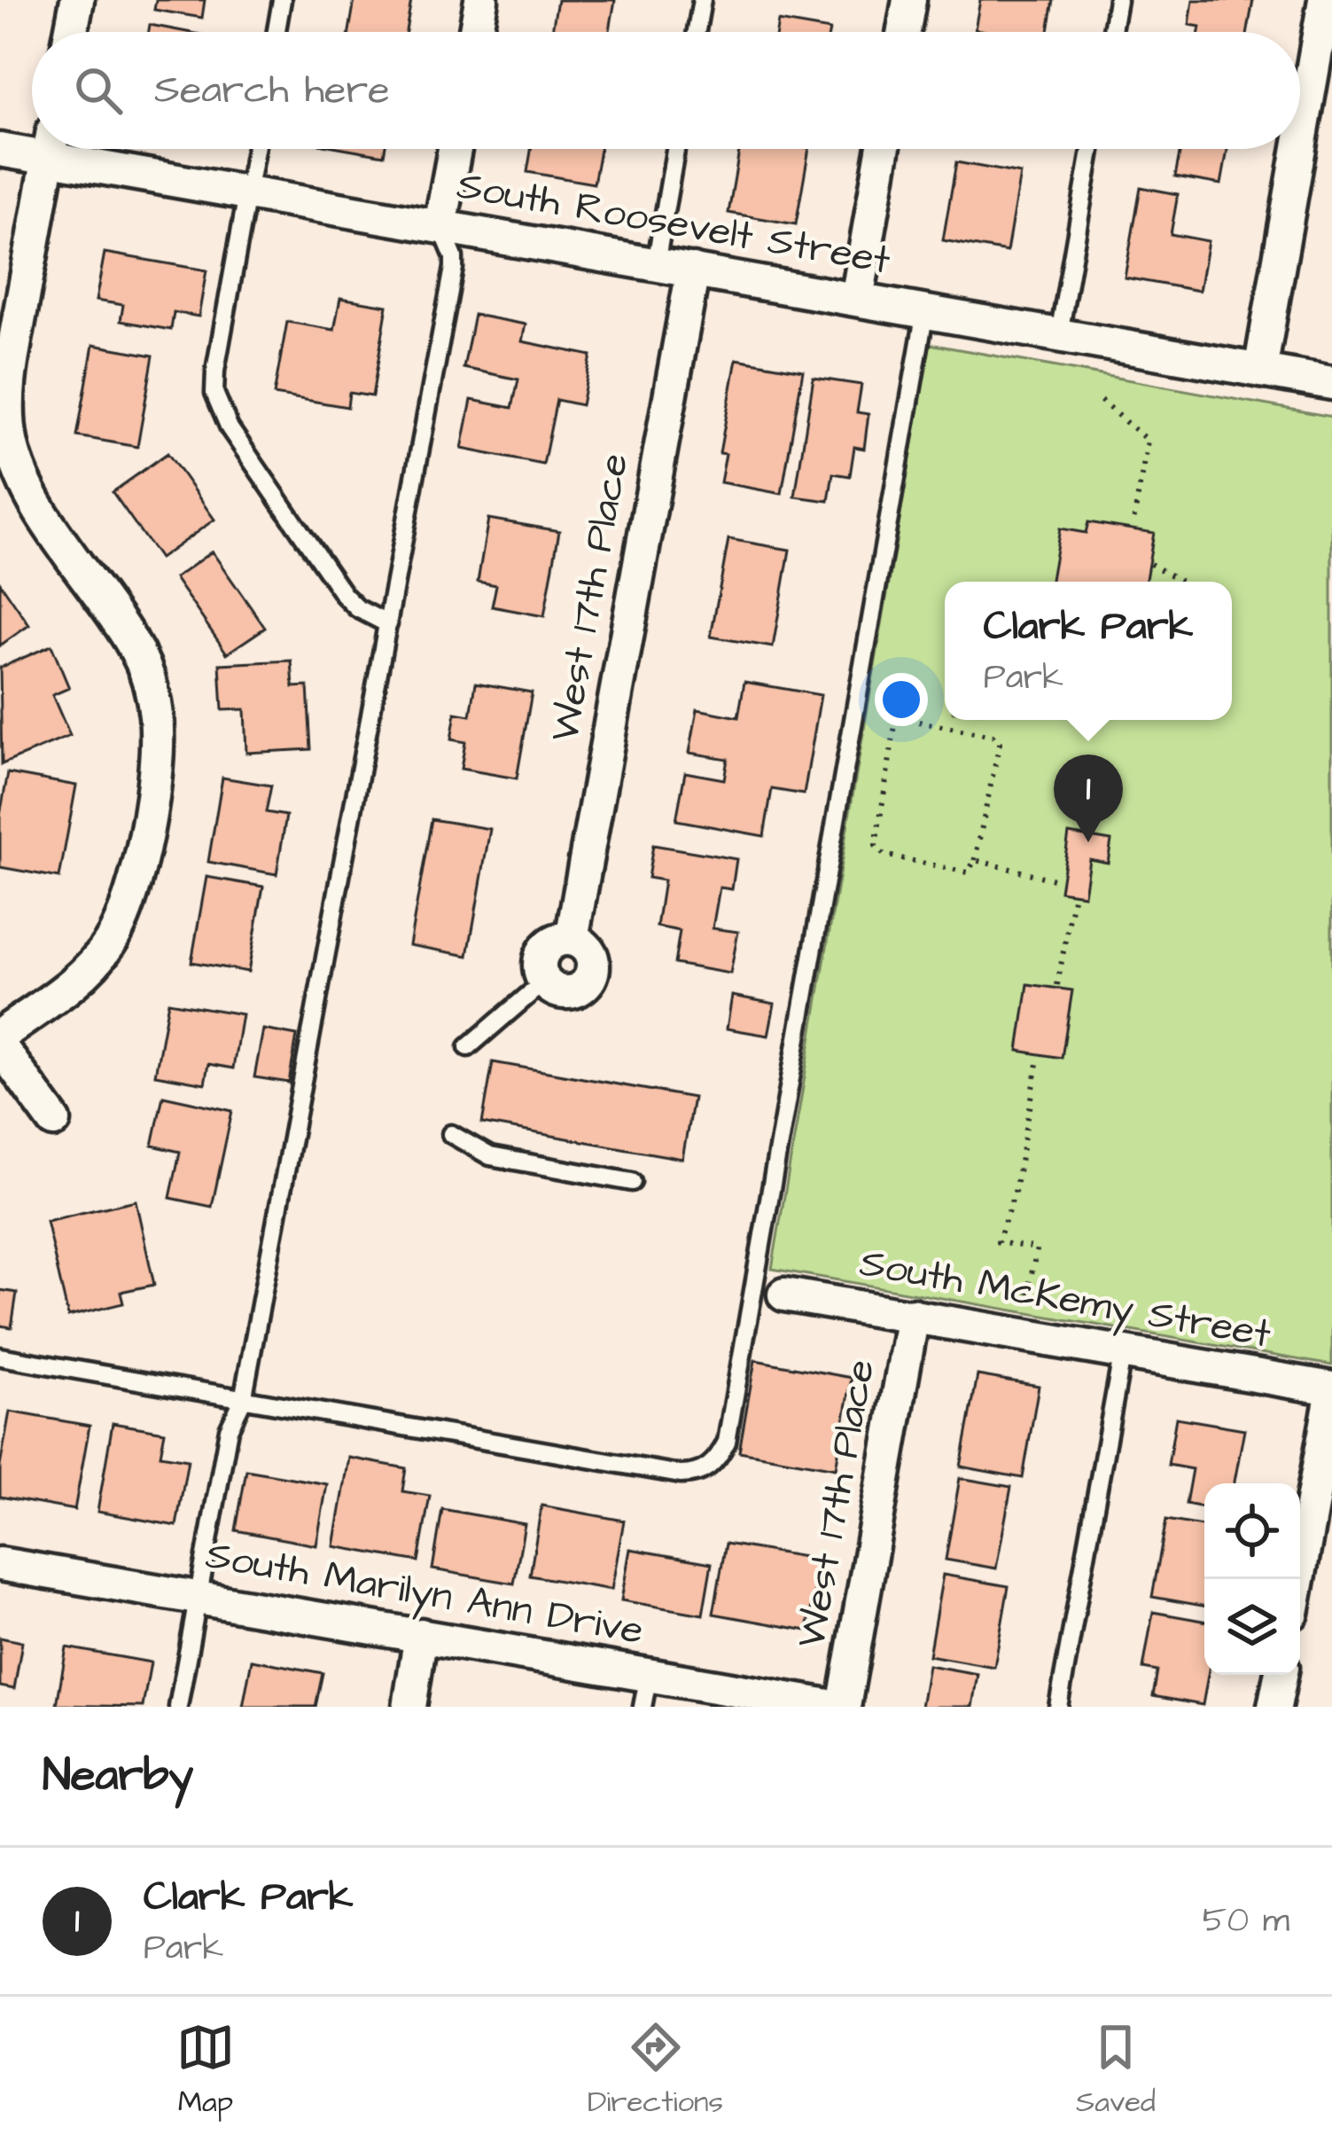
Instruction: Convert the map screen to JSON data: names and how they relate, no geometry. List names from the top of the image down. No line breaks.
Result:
{"streets":{"street":["South Roosevelt Street","West 17th Place","South McKemy Street","South Marilyn Ann Drive"]},"crossings":[["South Roosevelt Street","West 17th Place"],["West 17th Place","South McKemy Street"]],"page":{"search":"Search here","popup":["Clark Park","Park"],"pins":"1","heading":"Nearby","list":[{"mark":"1","name":"Clark Park","note":"Park","value":"50 m"}],"nav":["Map","Directions","Saved"]}}
